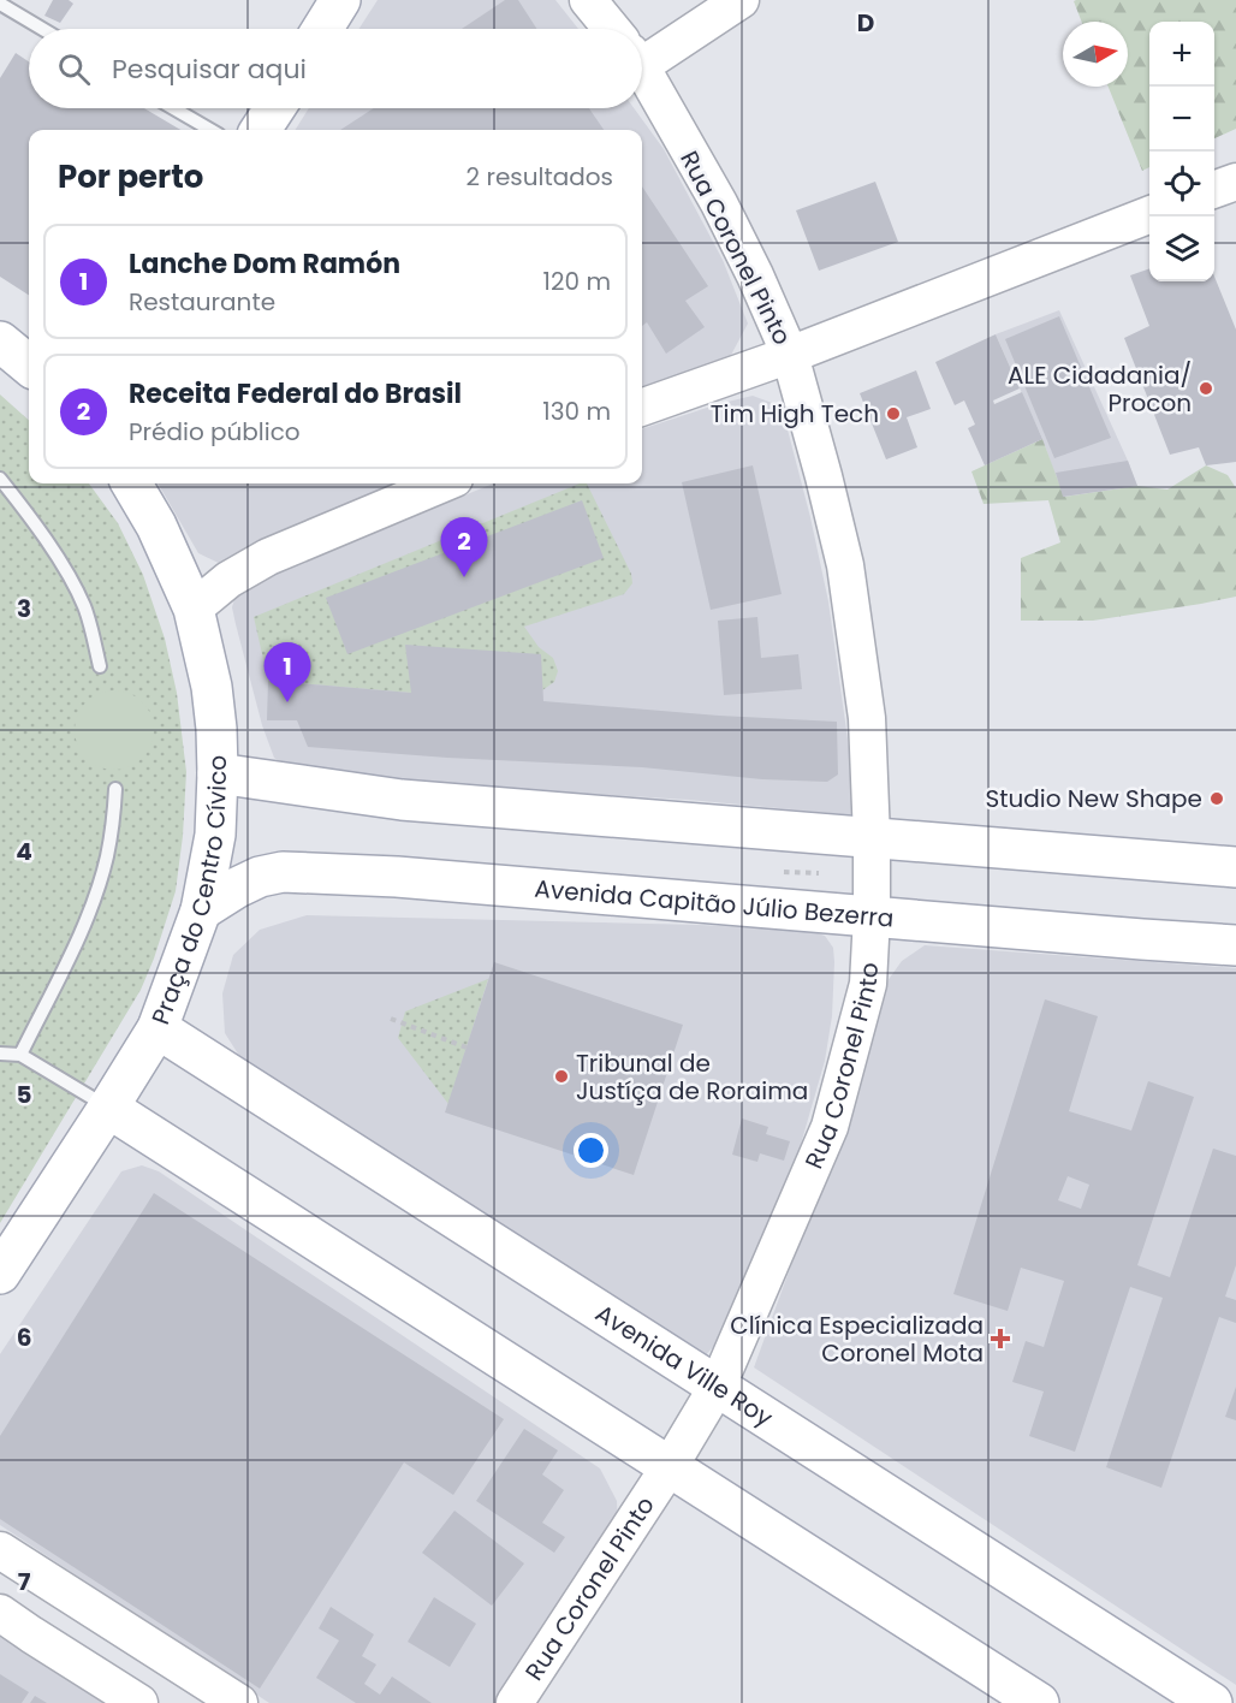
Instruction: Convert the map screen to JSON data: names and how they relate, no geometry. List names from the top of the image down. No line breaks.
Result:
{"streets":{"main road":["Praça do Centro Cívico","Avenida Capitão Júlio Bezerra","Avenida Ville Roy"],"street":["Rua Coronel Pinto"]},"crossings":[["Rua Coronel Pinto","Avenida Capitão Júlio Bezerra"],["Rua Coronel Pinto","Avenida Ville Roy"],["Praça do Centro Cívico","Avenida Capitão Júlio Bezerra"],["Praça do Centro Cívico","Avenida Ville Roy"]],"places":{"other":["ALE Cidadania/ Procon","Tim High Tech","Studio New Shape","Tribunal de Justíça de Roraima"],"health":["Clínica Especializada Coronel Mota"]},"north":"right","page":{"map_buttons":["+","−"],"search":"Pesquisar aqui","heading":["Por perto","2 resultados"],"list":[{"mark":"1","name":"Lanche Dom Ramón","note":"Restaurante","value":"120 m"},{"mark":"2","name":"Receita Federal do Brasil","note":"Prédio público","value":"130 m"}],"pins":["2","1"]},"grid":{"columns":["D"],"rows":["3","4","5","6","7"]}}
